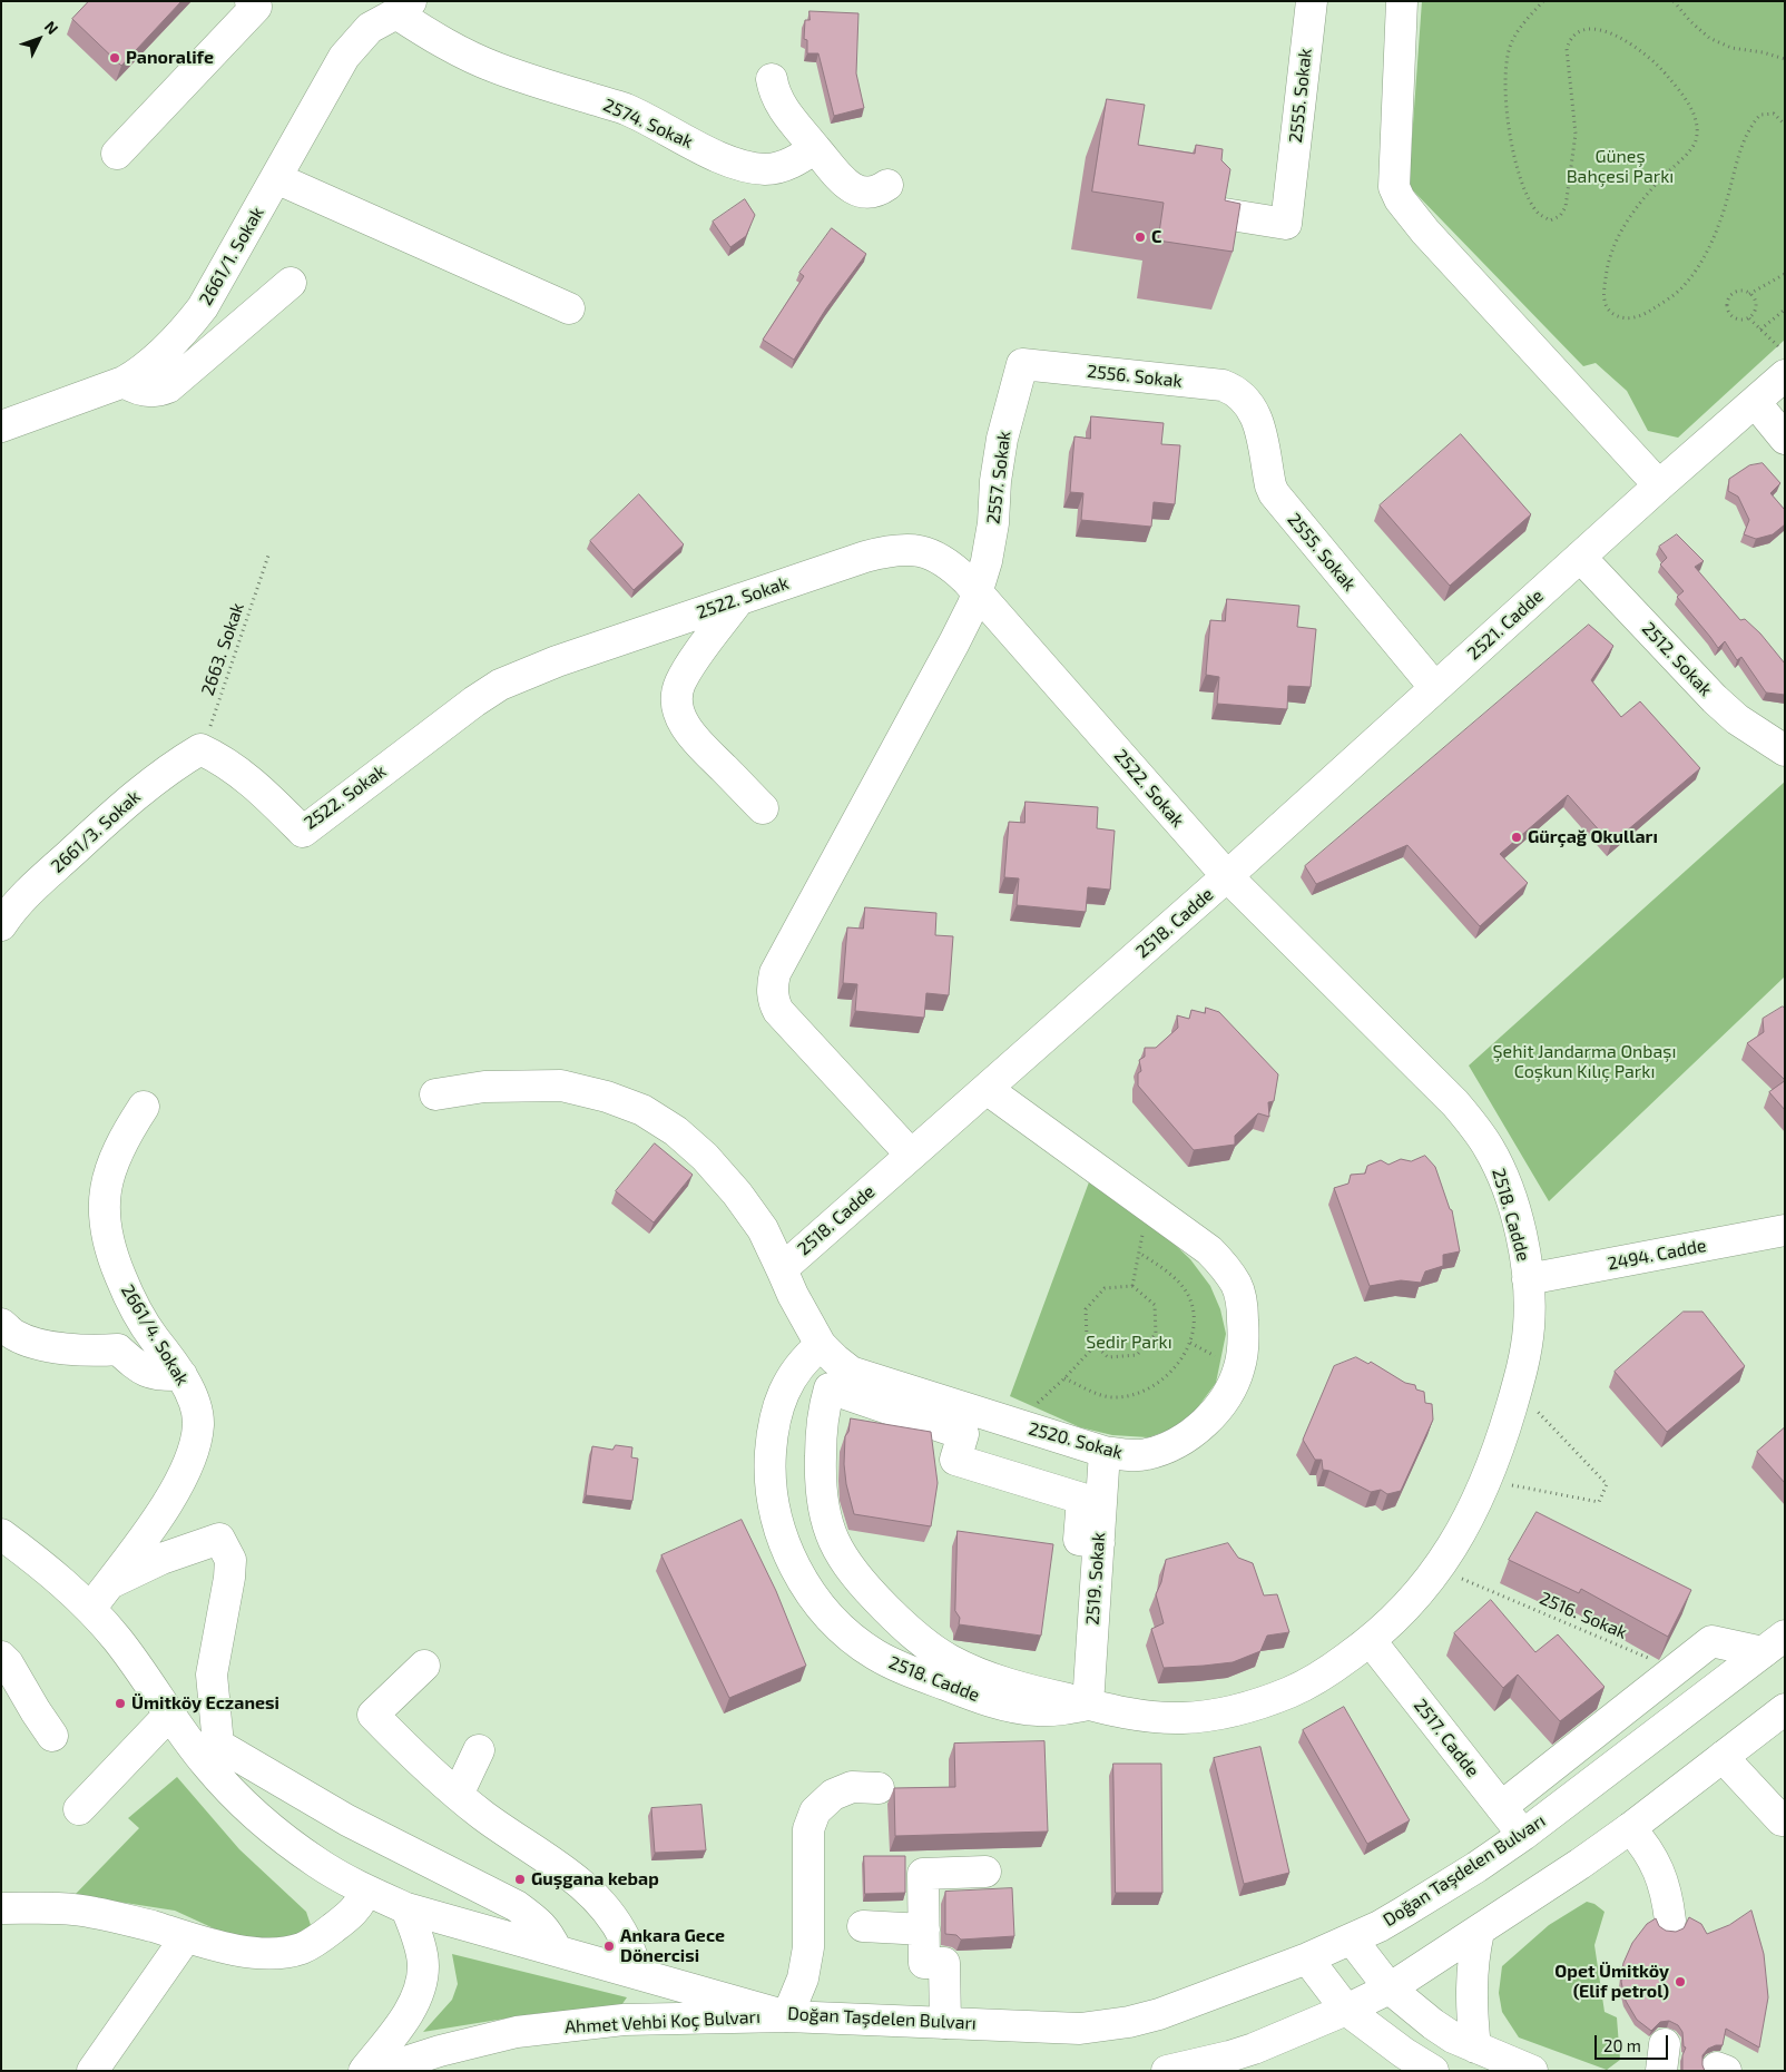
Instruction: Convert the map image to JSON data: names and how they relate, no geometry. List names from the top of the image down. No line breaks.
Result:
{"streets":{"street":["2555. Sokak","2574. Sokak","2661/1. Sokak","2556. Sokak","2557. Sokak","2522. Sokak","2521. Cadde","2512. Sokak","2661/3. Sokak","2518. Cadde","2494. Cadde","2661/4. Sokak","2520. Sokak","2519. Sokak","2517. Cadde","Doğan Taşdelen Bulvarı","Ahmet Vehbi Koç Bulvarı"],"path":["2663. Sokak","2516. Sokak"]},"crossings":[["2555. Sokak","2556. Sokak"],["2555. Sokak","2521. Cadde"],["2574. Sokak","2661/1. Sokak"],["2556. Sokak","2557. Sokak"],["2557. Sokak","2522. Sokak"],["2557. Sokak","2518. Cadde"],["2522. Sokak","2521. Cadde"],["2522. Sokak","2663. Sokak"],["2522. Sokak","2661/3. Sokak"],["2522. Sokak","2518. Cadde"],["2521. Cadde","2512. Sokak"],["2521. Cadde","2518. Cadde"],["2663. Sokak","2661/3. Sokak"],["2518. Cadde","2494. Cadde"],["2518. Cadde","2520. Sokak"],["2518. Cadde","2519. Sokak"],["2518. Cadde","2516. Sokak"],["2518. Cadde","2517. Cadde"],["2661/4. Sokak","Doğan Taşdelen Bulvarı"],["2520. Sokak","2519. Sokak"],["2517. Cadde","Doğan Taşdelen Bulvarı"],["Doğan Taşdelen Bulvarı","Ahmet Vehbi Koç Bulvarı"]],"parks":["Güneş Bahçesi Parkı","Şehit Jandarma Onbaşı Coşkun Kılıç Parkı","Sedir Parkı"],"places":["Panoralife","C","Gürçağ Okulları","Ümitköy Eczanesi","Guşgana kebap","Ankara Gece Dönercisi","Opet Ümitköy (Elif petrol)"],"scale_bar":"20 m","north":"top right"}
